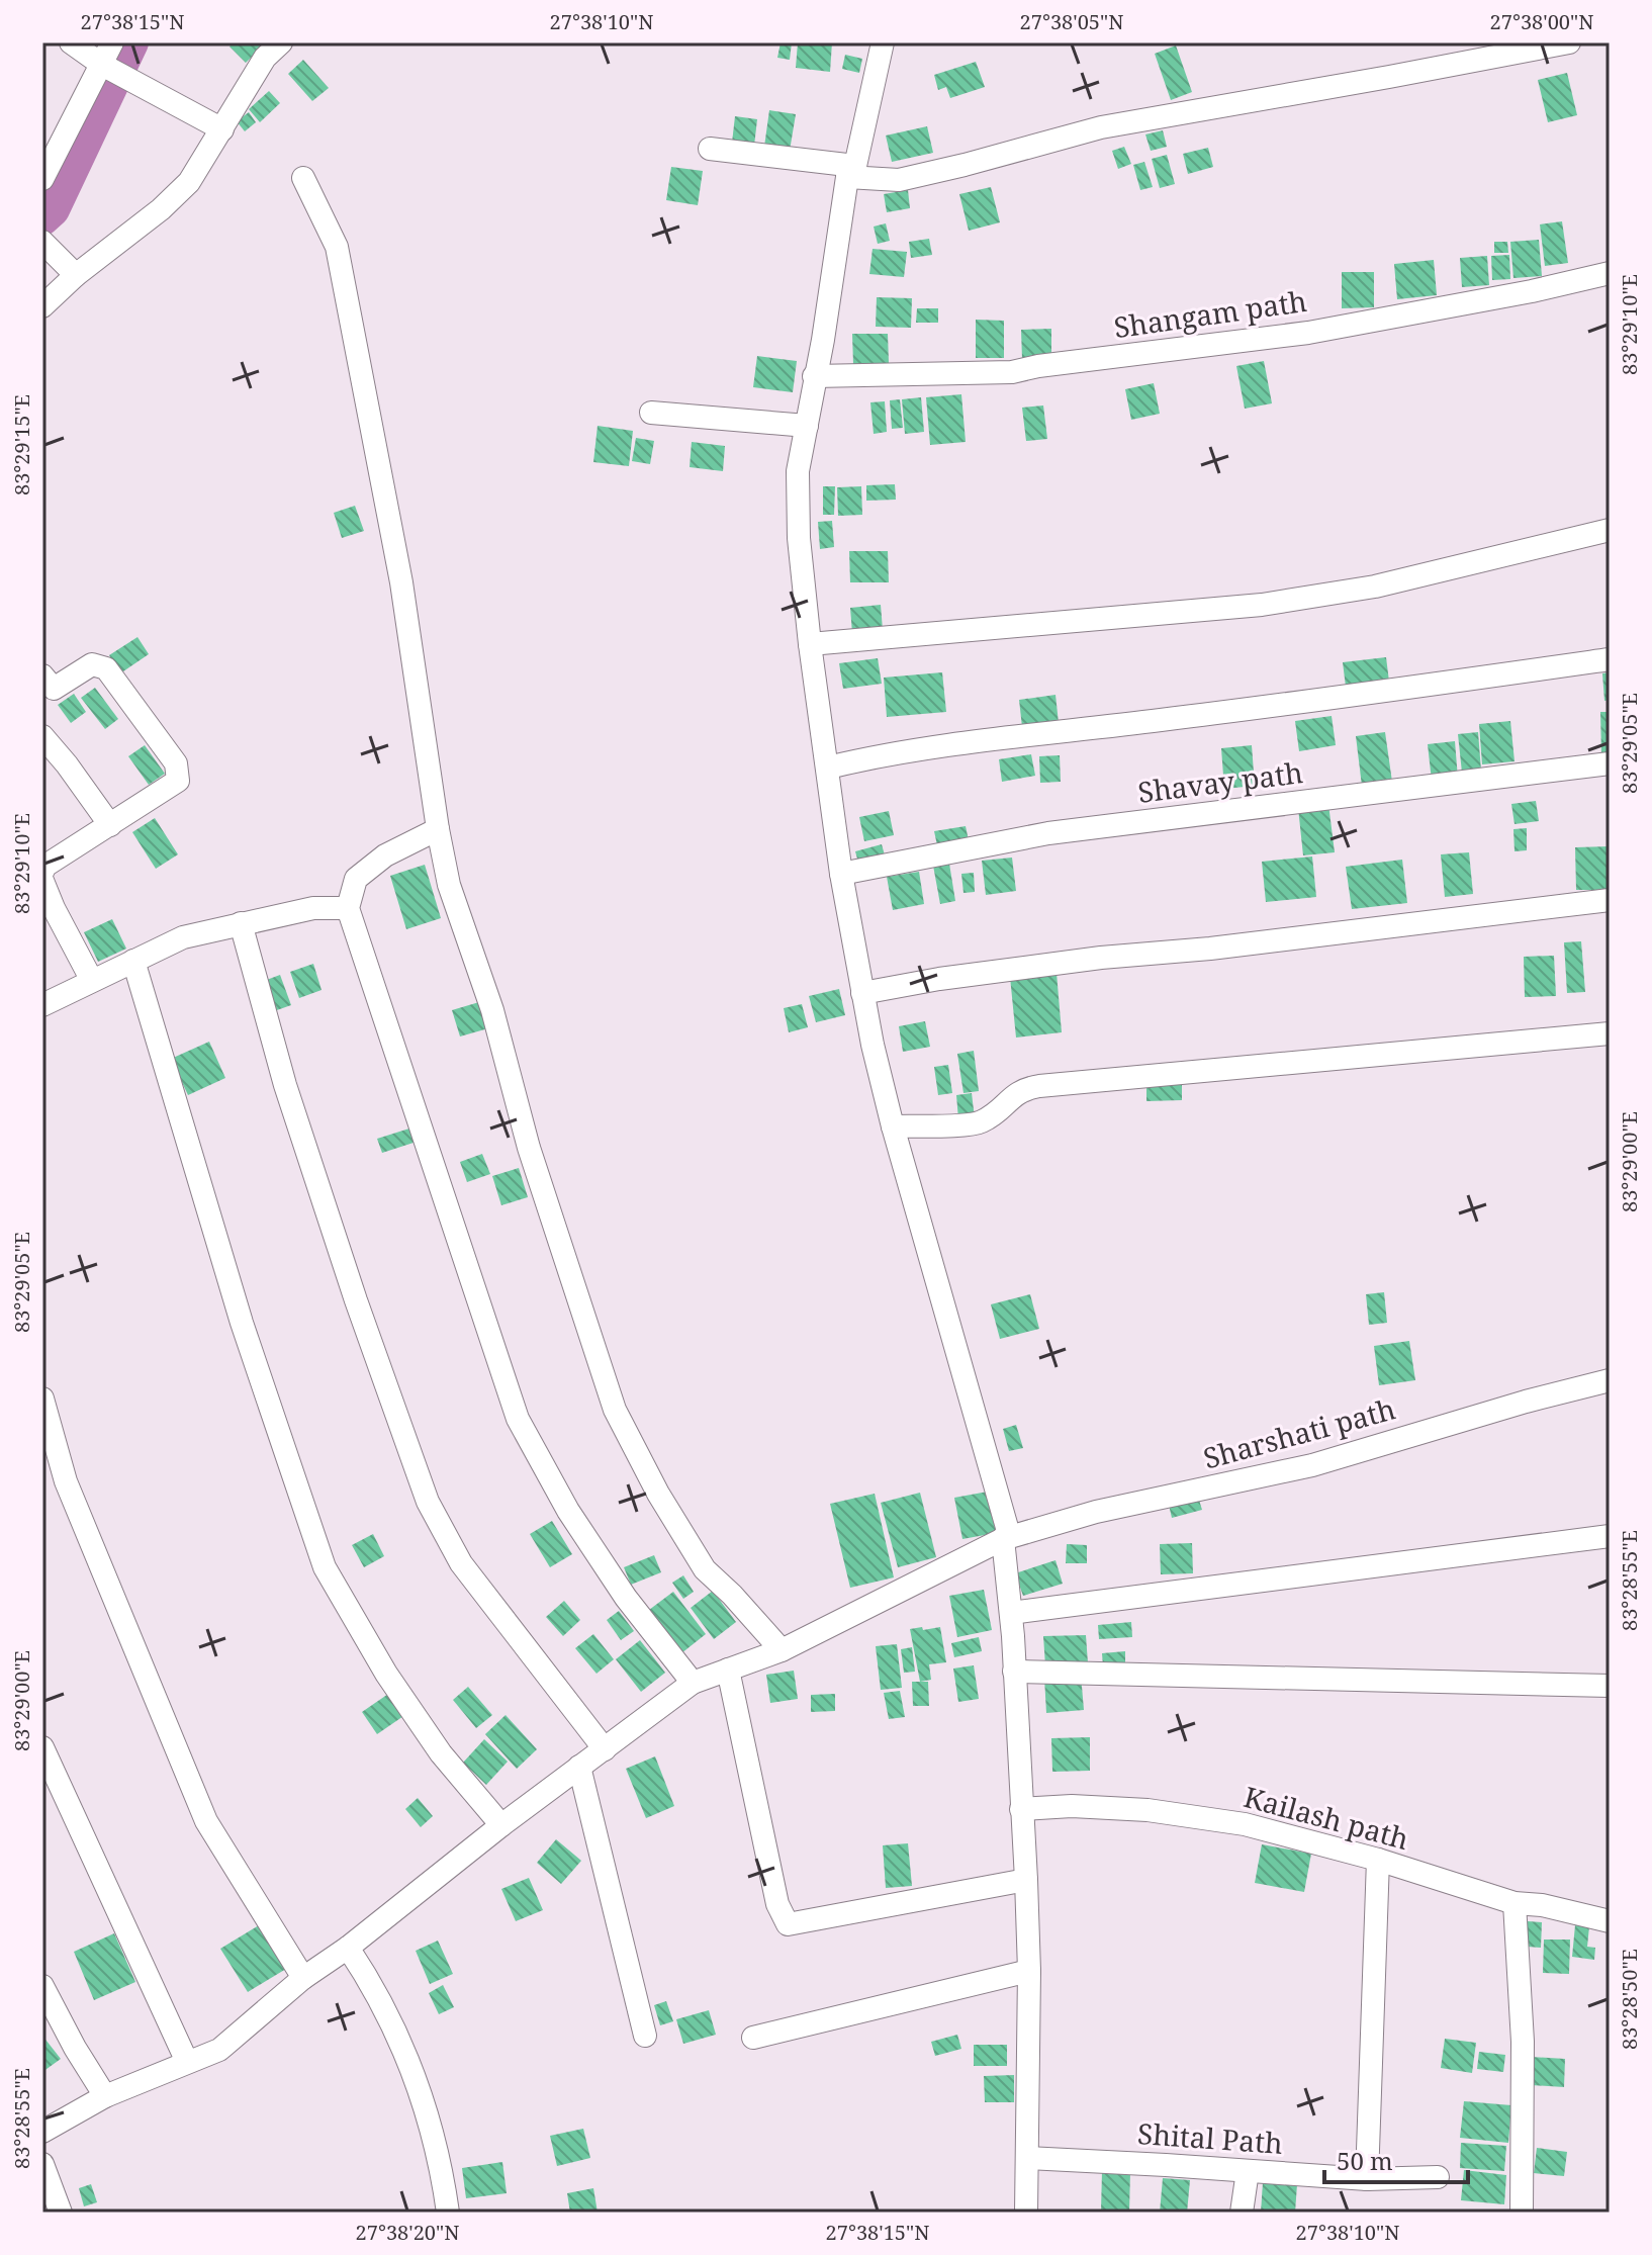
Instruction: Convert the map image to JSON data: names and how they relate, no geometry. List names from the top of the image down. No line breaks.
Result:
{"streets":{"street":["Shangam path","Shavay path","Sharshati path","Kailash path","Shital Path"]},"scale_bar":"50 m","coordinates":["27°38'15\"N","27°38'10\"N","27°38'05\"N","27°38'00\"N","83°29'10\"E","83°29'15\"E","83°29'05\"E","83°29'00\"E","83°28'55\"E","83°28'50\"E","27°38'20\"N"]}
